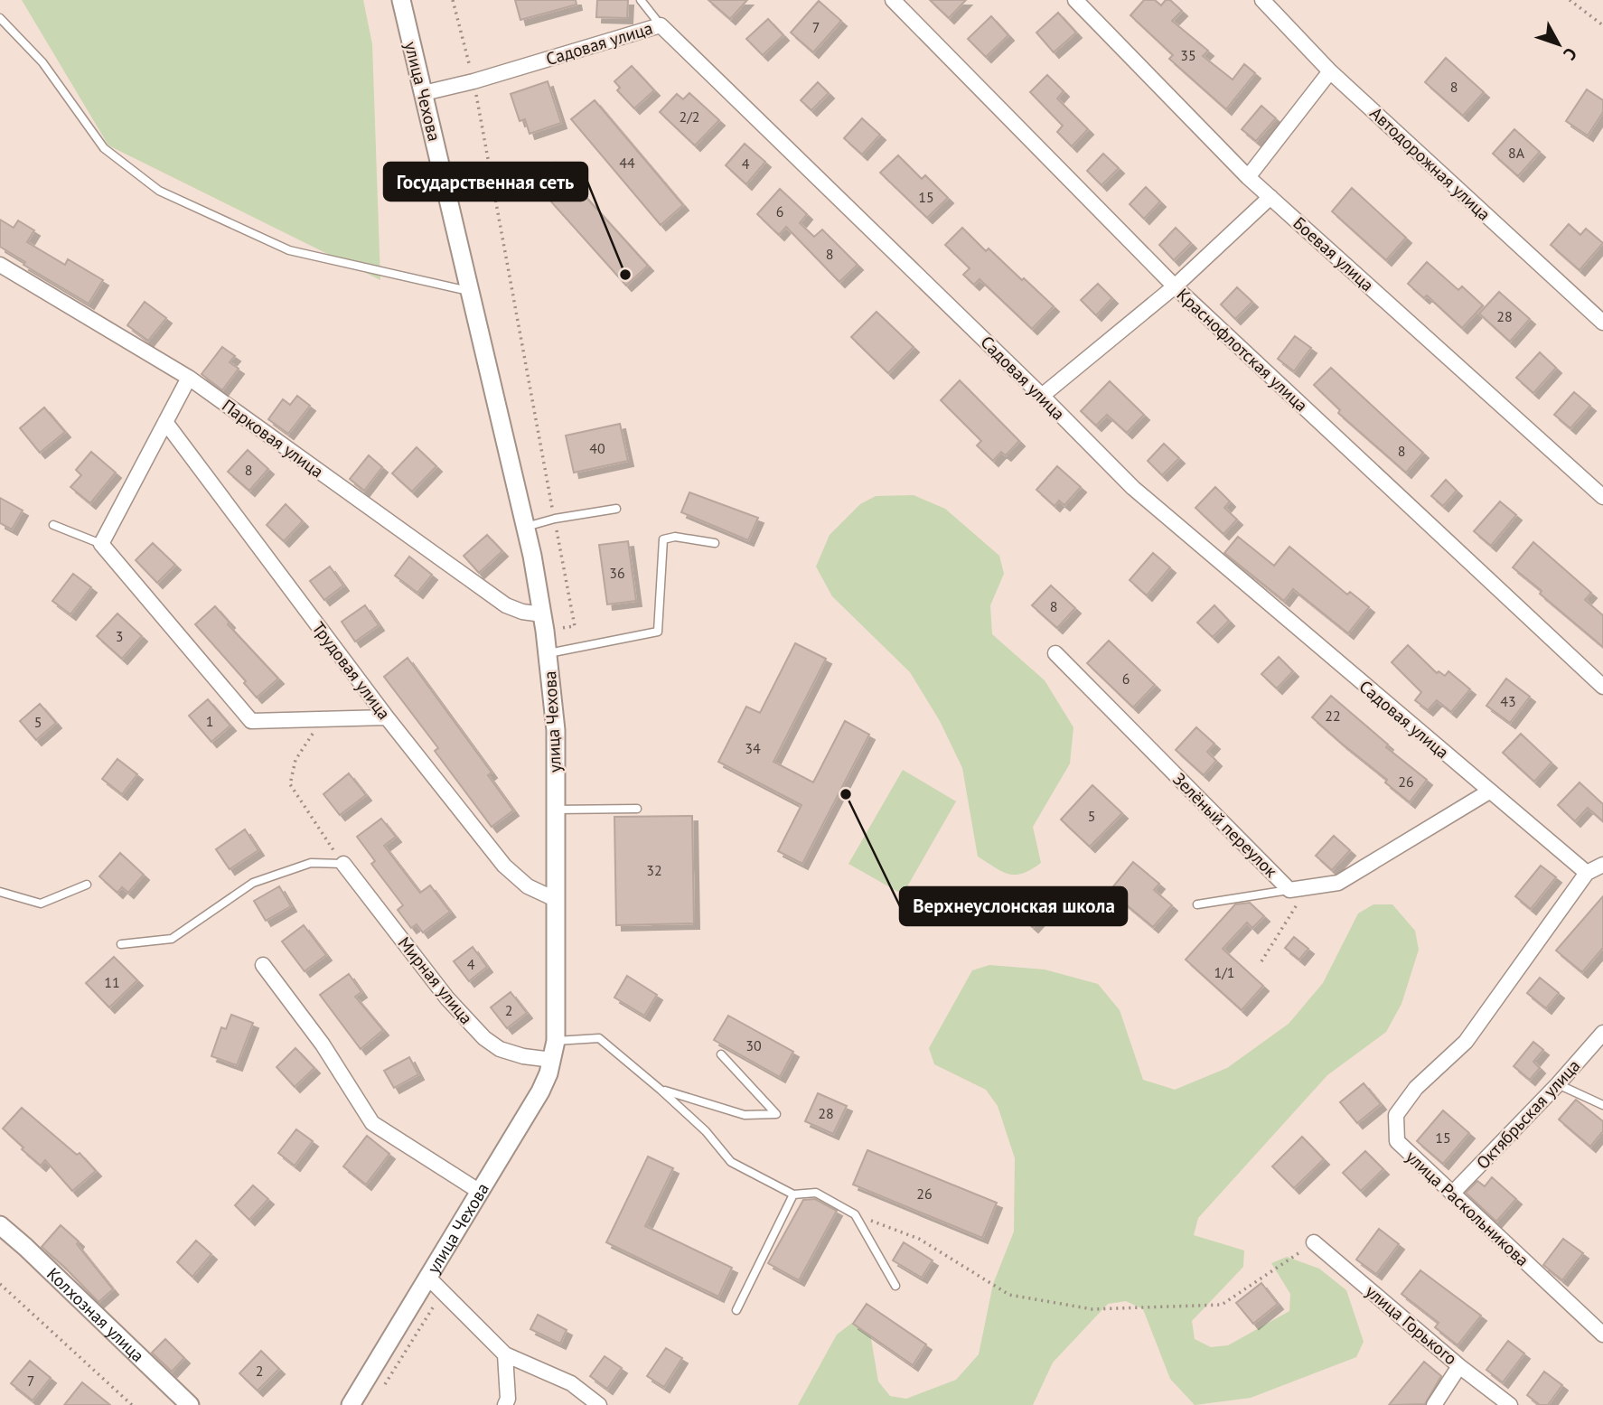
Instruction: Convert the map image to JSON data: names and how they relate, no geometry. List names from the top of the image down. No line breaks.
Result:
{"streets":{"street":["Садовая улица","улица Чехова","Автодорожная улица","Боевая улица","Краснофлотская улица","Парковая улица","Трудовая улица","Зелёный переулок","Мирная улица","Октябрьская улица","улица Раскольникова","Колхозная улица","улица Горького"]},"crossings":[["Садовая улица","улица Чехова"],["Садовая улица","улица Раскольникова"],["улица Чехова","Парковая улица"],["улица Чехова","Трудовая улица"],["улица Чехова","Мирная улица"],["Октябрьская улица","улица Раскольникова"]],"places":["Государственная сеть","Верхнеуслонская школа"],"house_numbers":["7","35","8","2/2","8А","44","4","15","6","8","28","40","8","8","36","8","3","6","43","22","1","5","34","26","5","32","4","1/1","11","2","30","28","15","26","2","7"],"north":"bottom right"}
